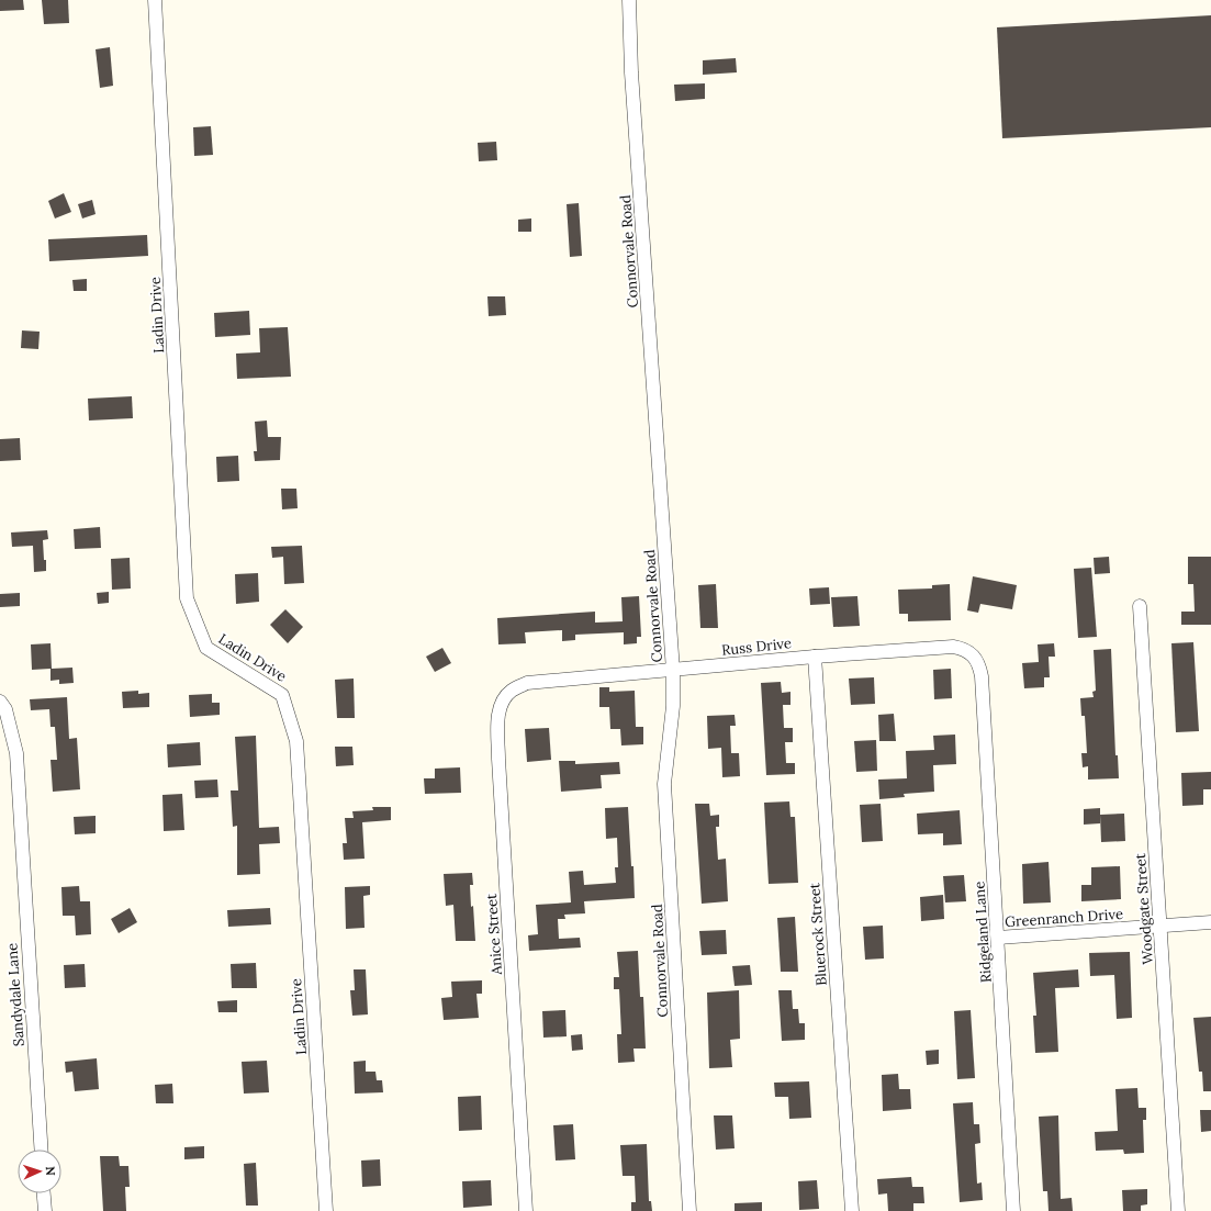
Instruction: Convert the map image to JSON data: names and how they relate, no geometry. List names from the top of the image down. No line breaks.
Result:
{"streets":{"street":["Connorvale Road","Ladin Drive","Russ Drive","Woodgate Street","Greenranch Drive","Ridgeland Lane","Anice Street","Bluerock Street","Sandydale Lane"]},"crossings":[["Connorvale Road","Russ Drive"],["Russ Drive","Ridgeland Lane"],["Russ Drive","Anice Street"],["Russ Drive","Bluerock Street"],["Woodgate Street","Greenranch Drive"],["Greenranch Drive","Ridgeland Lane"]],"north":"right"}
